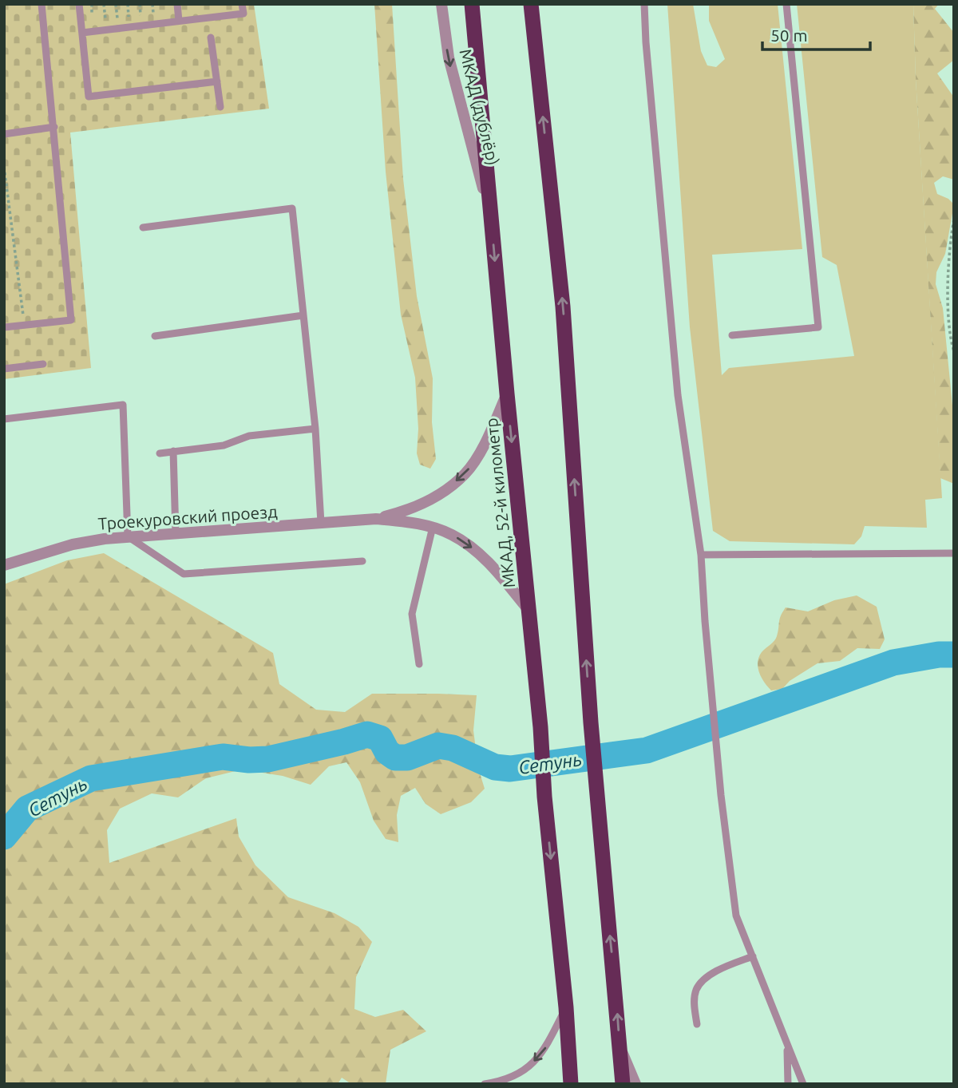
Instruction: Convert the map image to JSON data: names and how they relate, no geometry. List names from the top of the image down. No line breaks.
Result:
{"streets":{"highway":["МКАД, 52-й километр"],"street":["МКАД (дублёр)","Троекуровский проезд"]},"crossings":[["МКАД (дублёр)","МКАД, 52-й километр"],["МКАД, 52-й километр","Троекуровский проезд"]],"one_way":["МКАД (дублёр)"],"water":["Сетунь"],"scale_bar":"50 m"}
